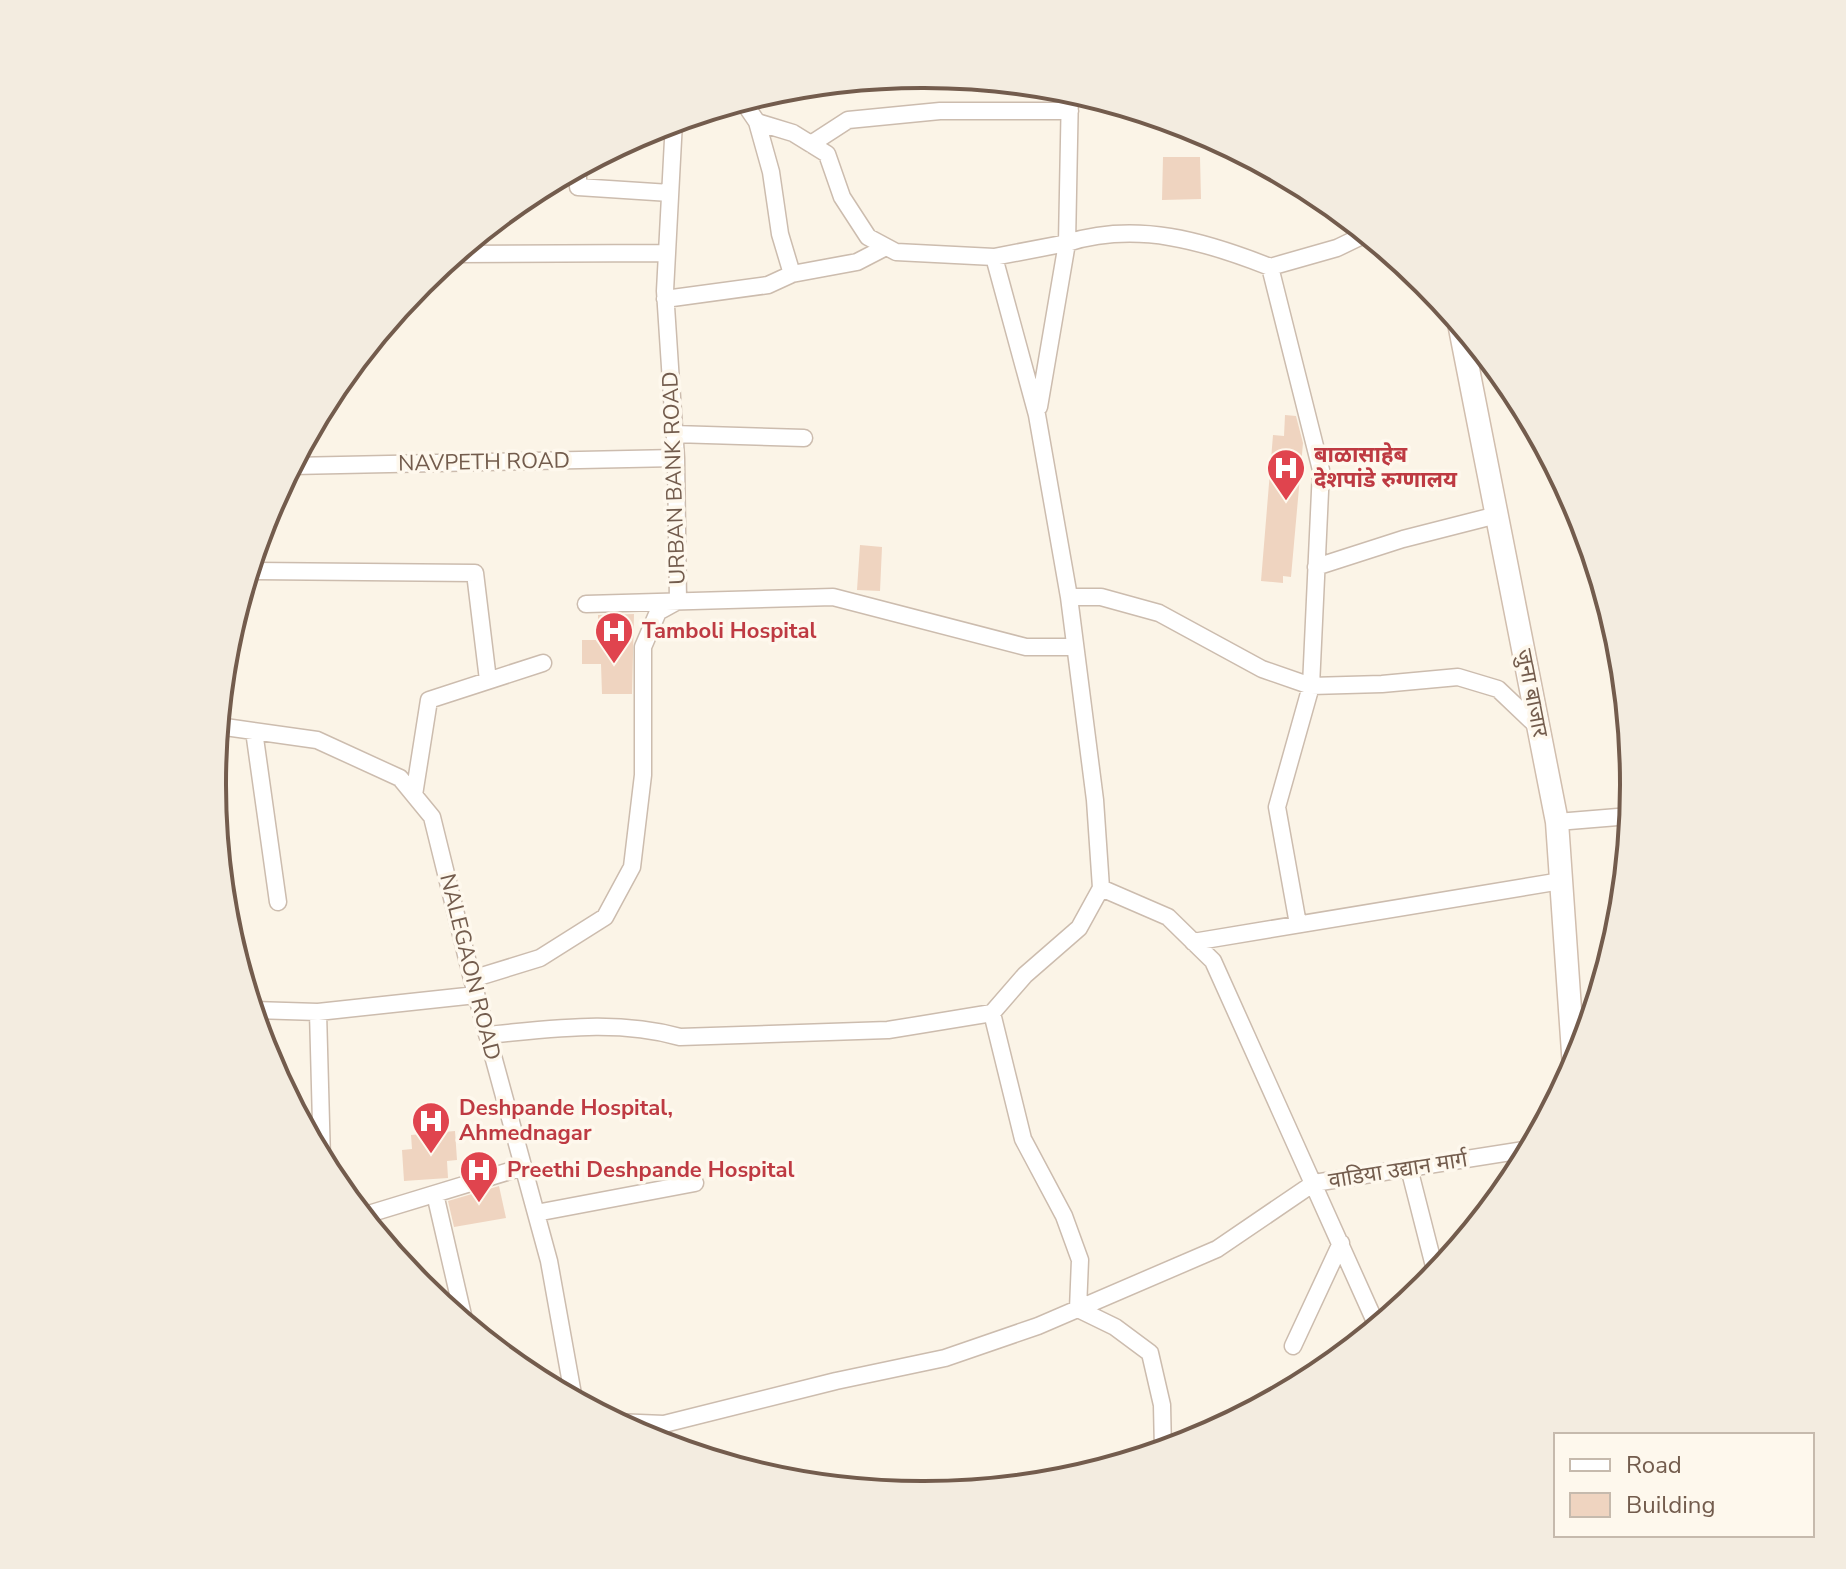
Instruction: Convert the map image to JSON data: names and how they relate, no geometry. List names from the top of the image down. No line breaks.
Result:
{"streets":{"street":["NAVPETH ROAD","URBAN BANK ROAD","जुना बाजार","NALEGAON ROAD","वाडिया उद्यान मार्ग"]},"crossings":[["NAVPETH ROAD","URBAN BANK ROAD"],["URBAN BANK ROAD","NALEGAON ROAD"]],"places":{"hospital":["बाळासाहेब देशपांडे रुग्णालय","Tamboli Hospital","Deshpande Hospital, Ahmednagar","Preethi Deshpande Hospital"]},"legend":["Road","Building"]}
